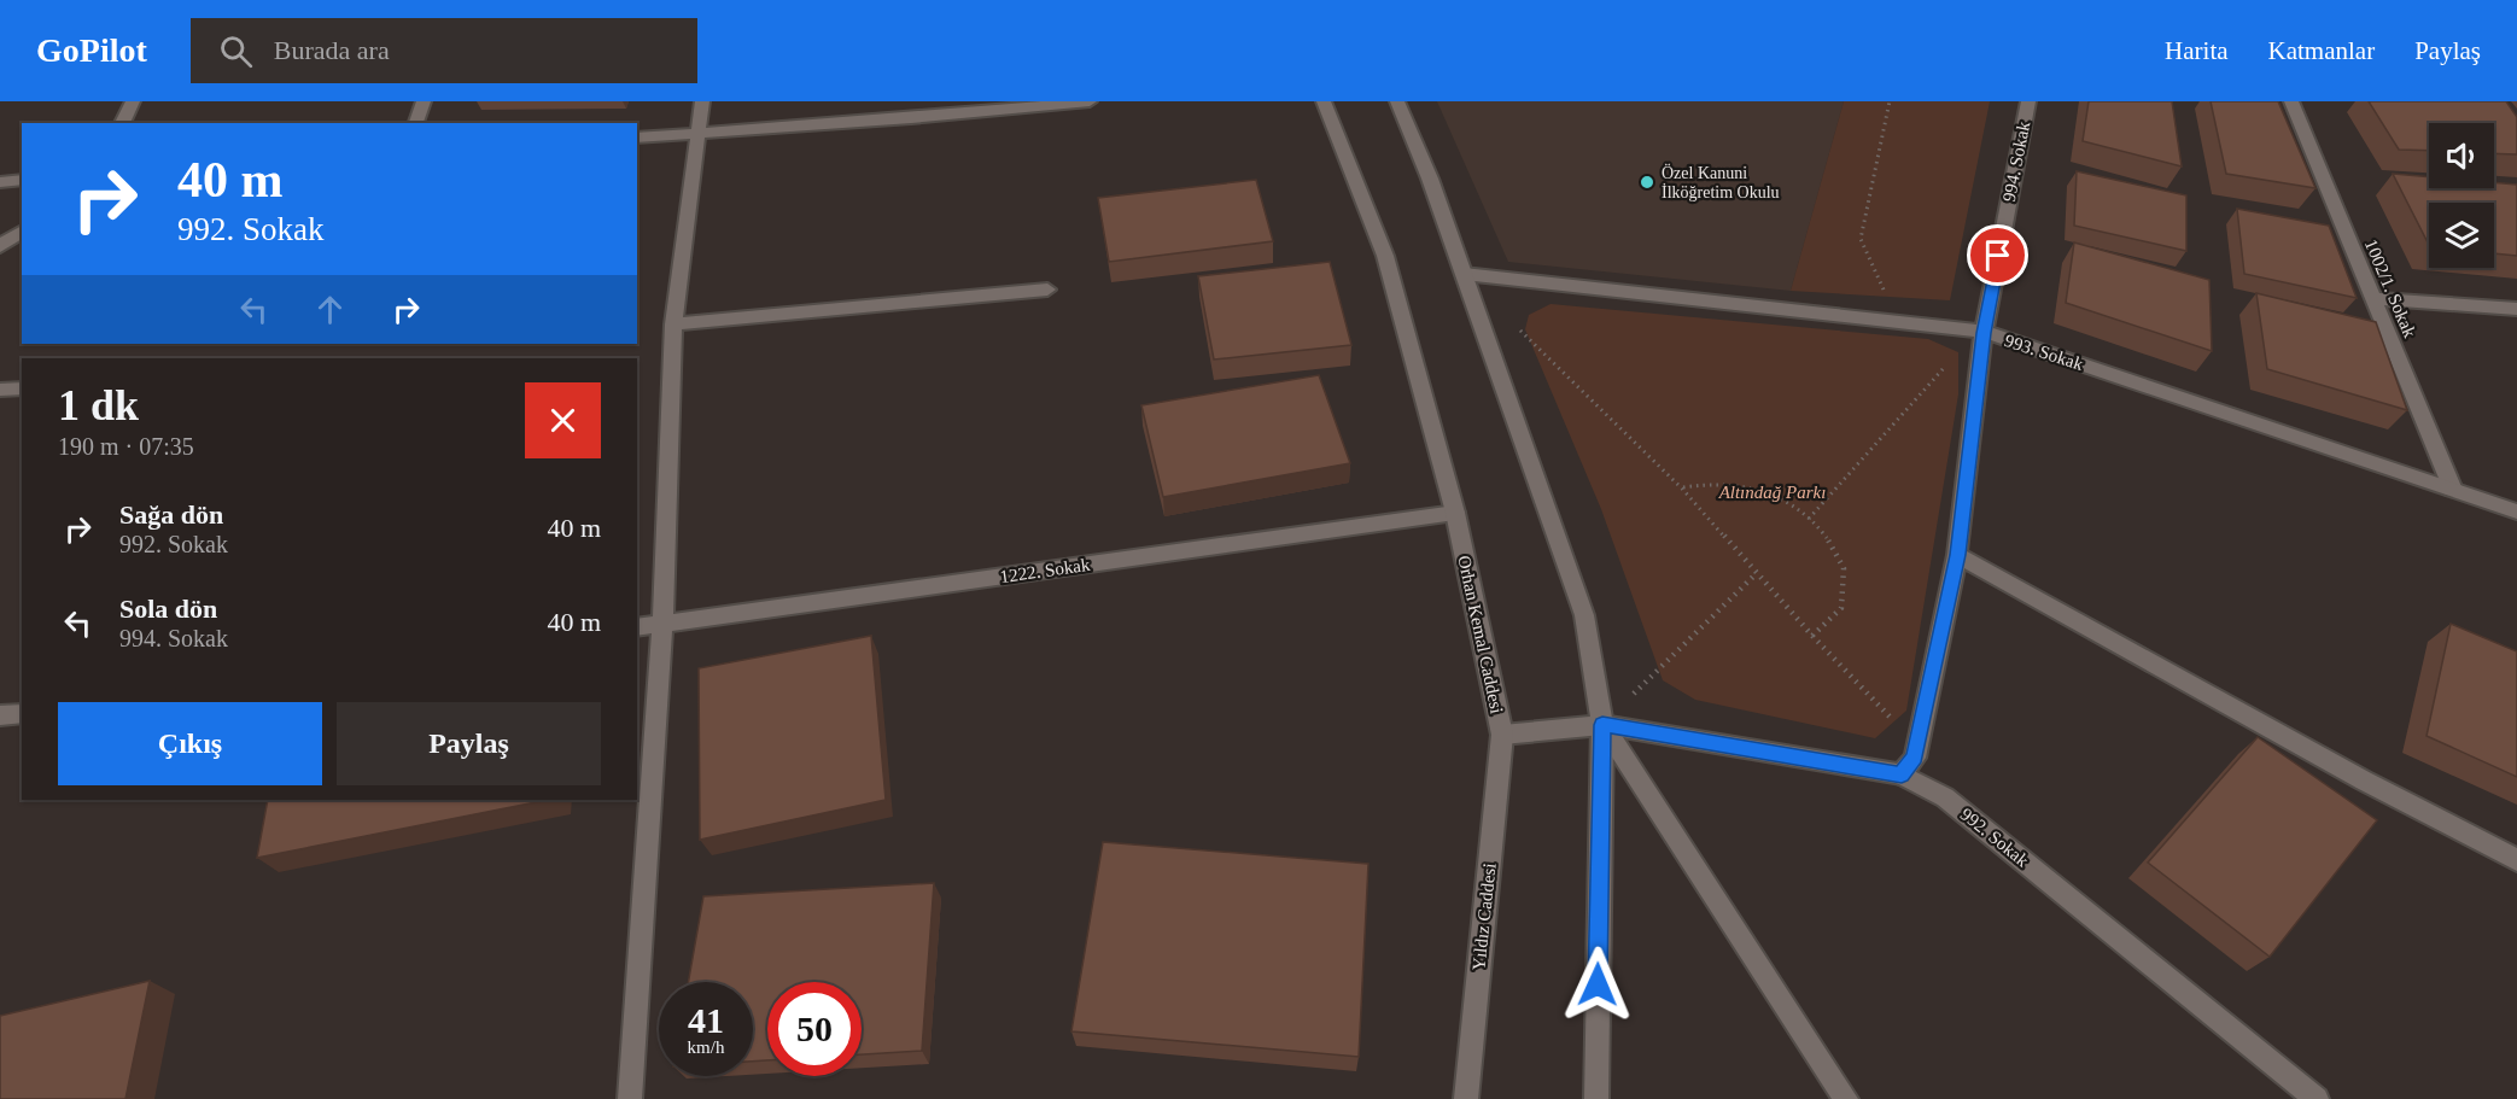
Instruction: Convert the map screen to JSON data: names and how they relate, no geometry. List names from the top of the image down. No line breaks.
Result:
{"streets":{"street":["994. Sokak","1002/1. Sokak","993. Sokak","1222. Sokak","Orhan Kemal Caddesi","992. Sokak","Yıldız Caddesi"]},"crossings":[["994. Sokak","993. Sokak"],["994. Sokak","992. Sokak"],["1002/1. Sokak","993. Sokak"],["1222. Sokak","Orhan Kemal Caddesi"],["Orhan Kemal Caddesi","992. Sokak"],["Orhan Kemal Caddesi","Yıldız Caddesi"]],"parks":["Altındağ Parkı"],"places":["Özel Kanuni İlköğretim Okulu"],"page":{"header":"GoPilot","search":"Burada ara","nav":["Harita","Katmanlar","Paylaş"],"turn":["40 m","992. Sokak"],"heading":["1 dk","190 m · 07:35"],"list":[{"name":"Sağa dön","note":"992. Sokak","value":"40 m"},{"name":"Sola dön","note":"994. Sokak","value":"40 m"}],"buttons":["Çıkış","Paylaş"],"speed":"41 km/h","limit":"50"}}
